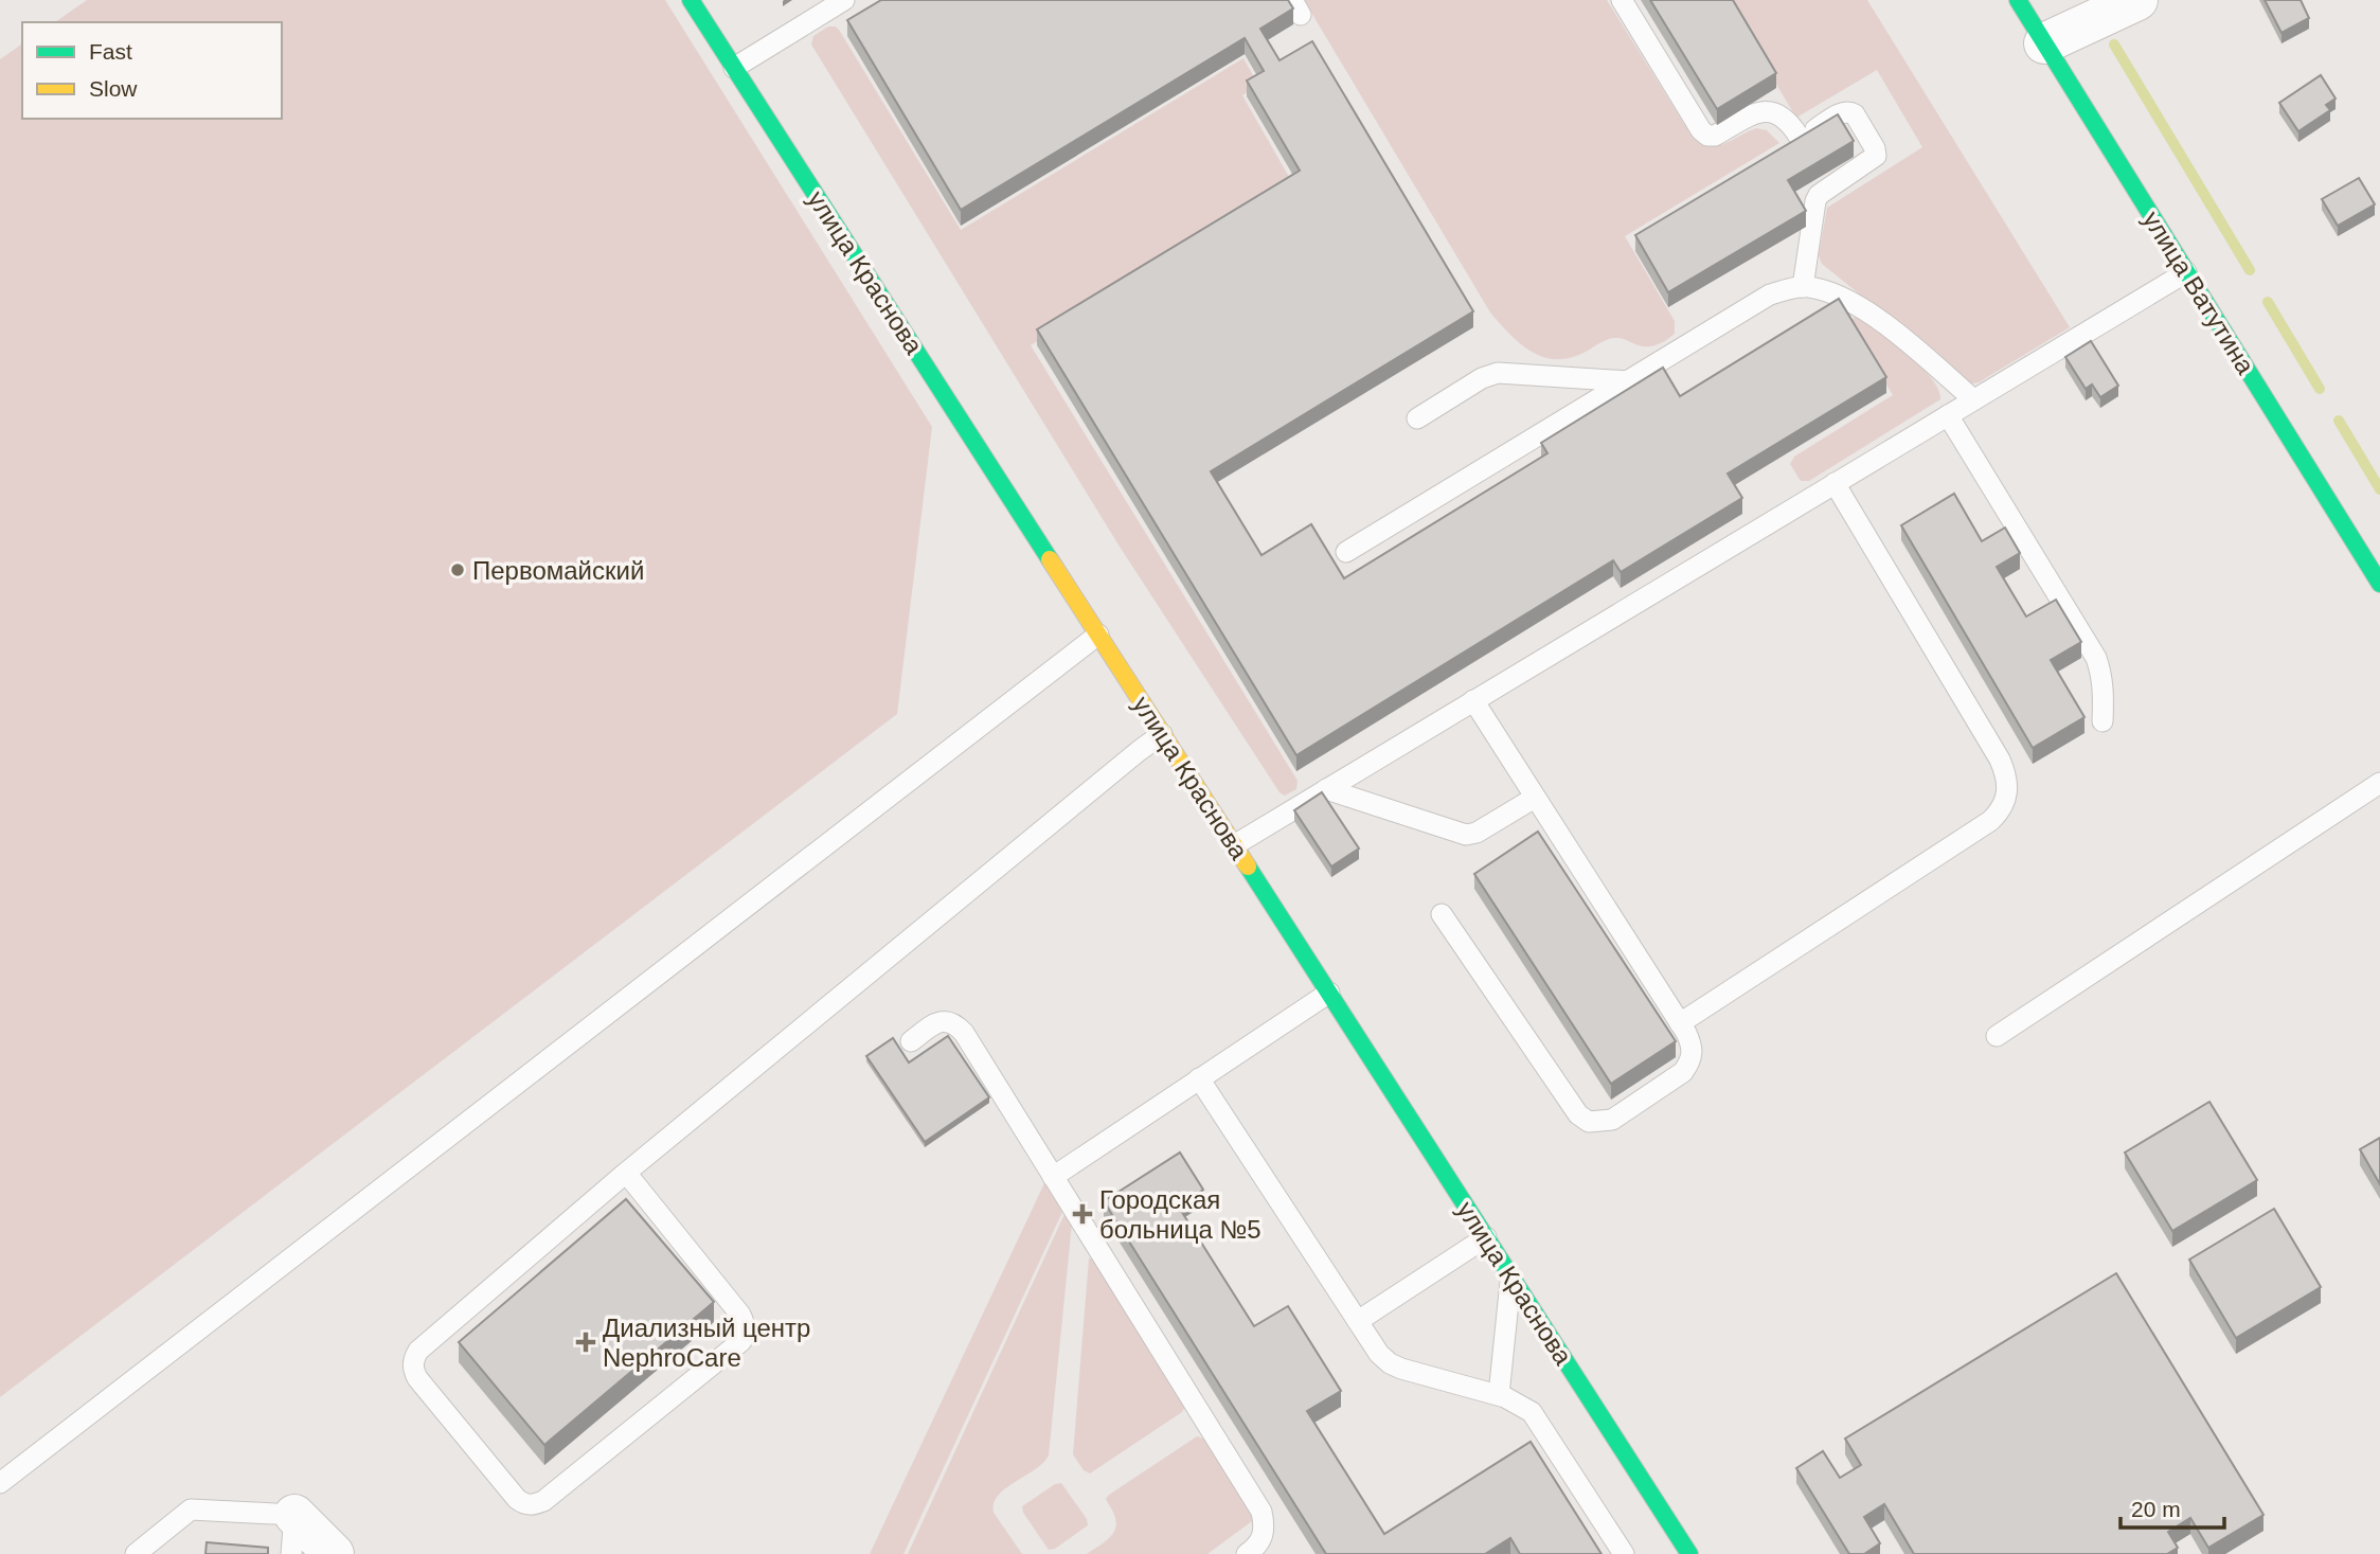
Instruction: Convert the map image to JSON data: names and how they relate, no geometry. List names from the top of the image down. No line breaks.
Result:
{"streets":{"street":["улица Краснова","улица Ватутина"]},"places":{"other":["Первомайский"],"health":["Городская больница №5","Диализный центр NephroCare"]},"legend":["Fast","Slow"],"scale_bar":"20 m"}
